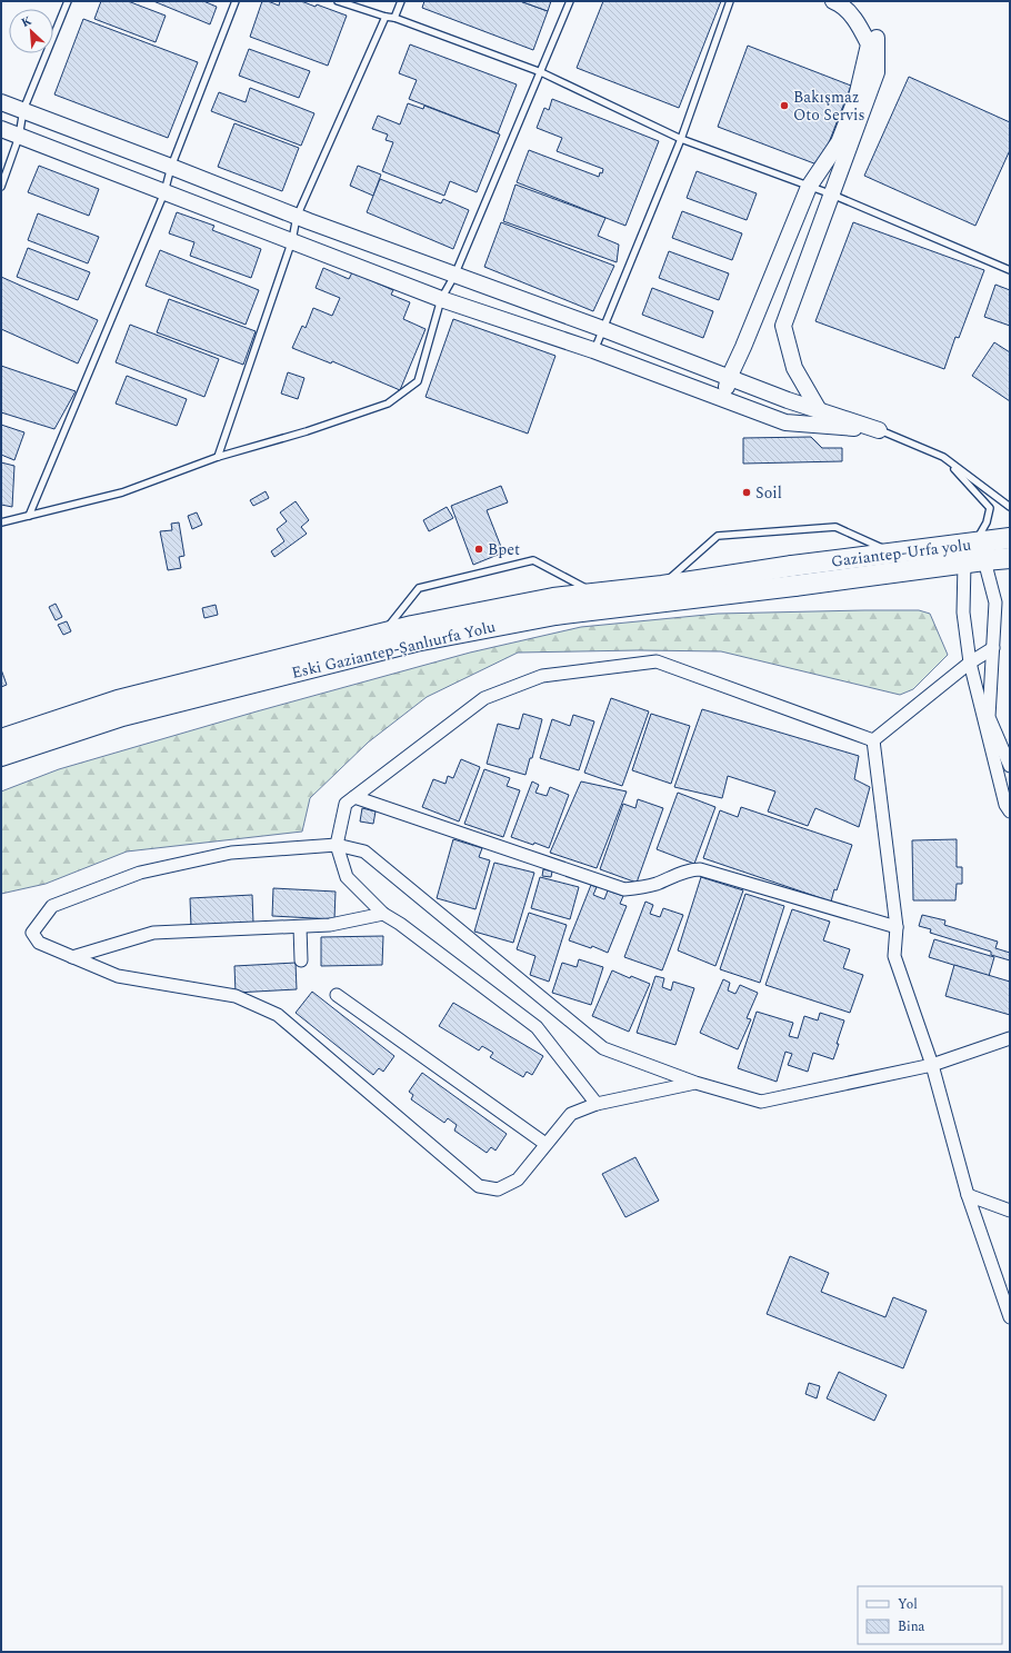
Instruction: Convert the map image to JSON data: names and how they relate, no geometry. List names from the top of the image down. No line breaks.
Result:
{"streets":{"main road":["Gaziantep-Urfa yolu","Eski Gaziantep-Şanlıurfa Yolu"]},"crossings":[["Gaziantep-Urfa yolu","Eski Gaziantep-Şanlıurfa Yolu"]],"places":["Bakışmaz Oto Servis","Soil","Bpet"],"legend":["Yol","Bina"],"north":"top left"}
